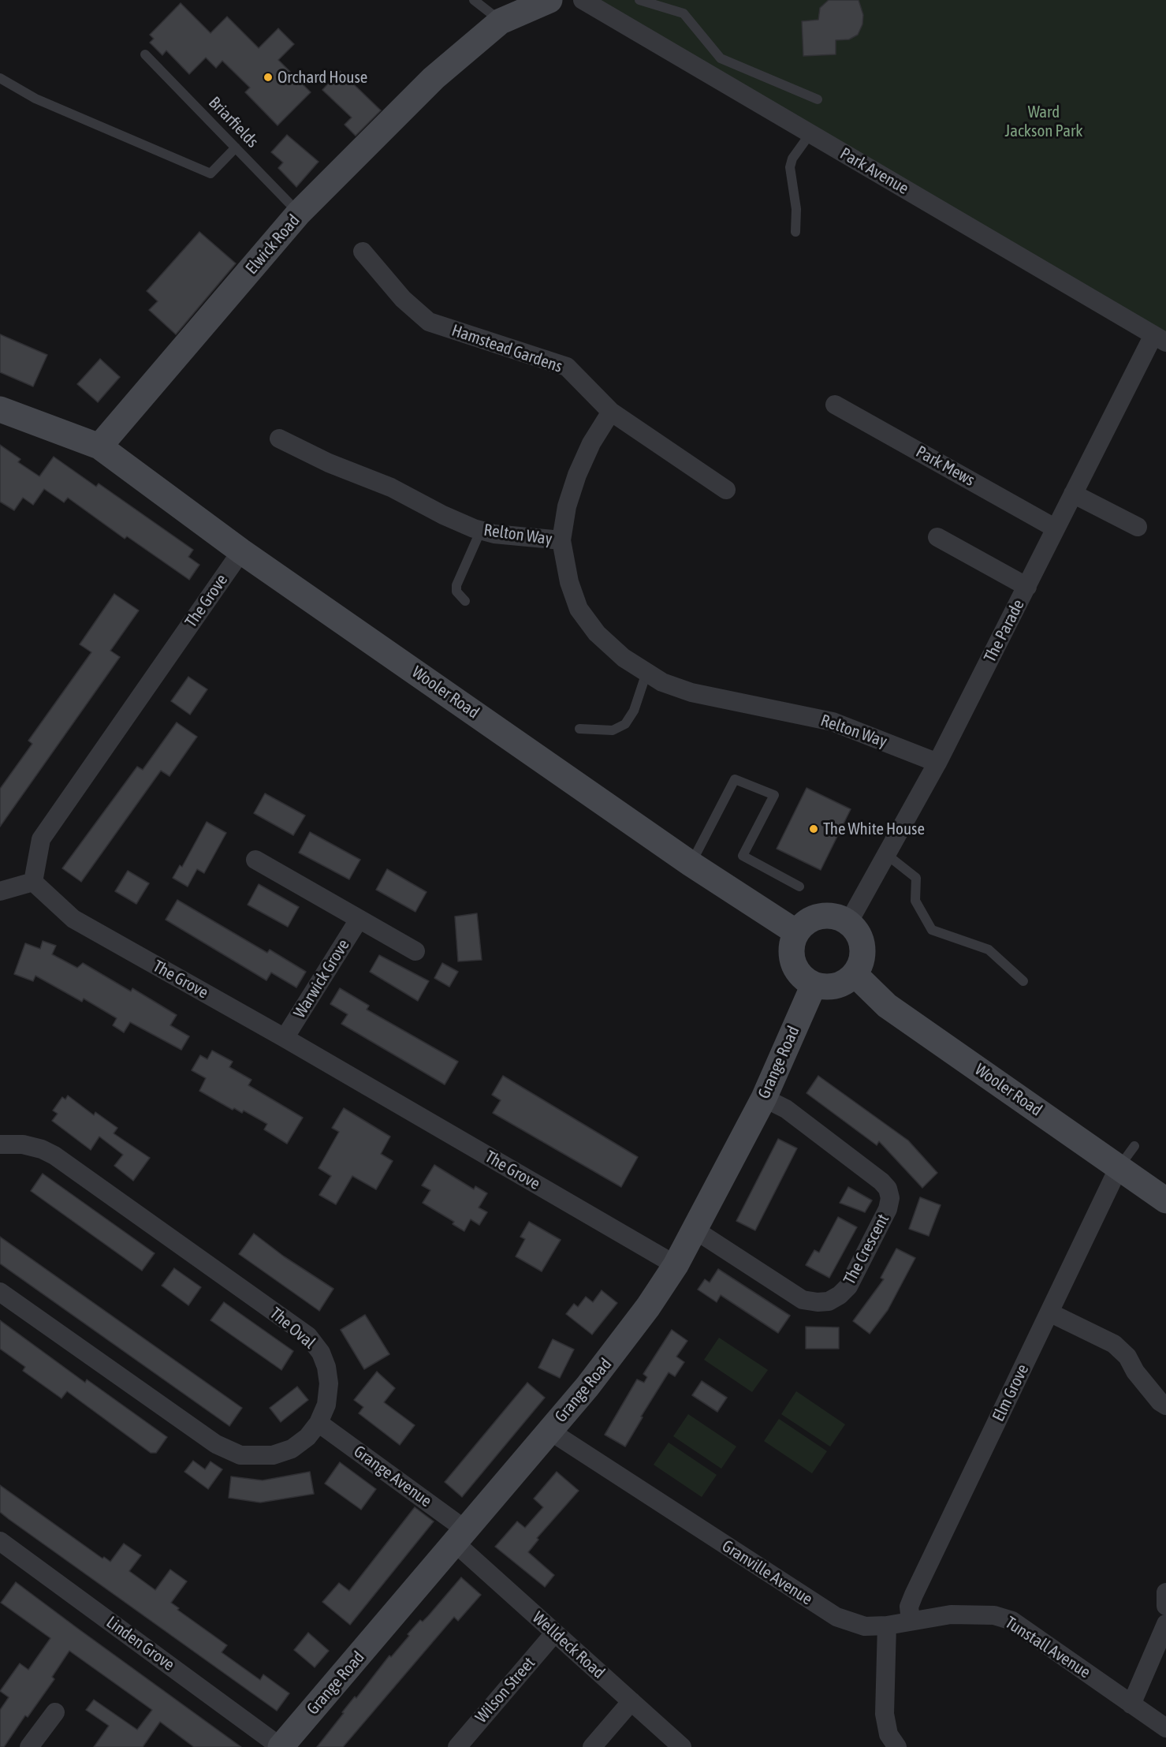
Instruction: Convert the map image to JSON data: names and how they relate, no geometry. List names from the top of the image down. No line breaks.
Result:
{"streets":{"street":["Park Avenue","Elwick Road","Hamstead Gardens","Park Mews","Relton Way","The Grove","The Parade","Wooler Road","Warwick Grove","Grange Road","The Crescent","The Oval","Elm Grove","Grange Avenue","Granville Avenue","Linden Grove","Welldeck Road","Tunstall Avenue","Wilson Street"],"lane":["Briarfields"]},"crossings":[["Briarfields","Elwick Road"],["Park Avenue","The Parade"],["Elwick Road","Wooler Road"],["Park Mews","The Parade"],["Relton Way","The Parade"],["The Grove","Wooler Road"],["The Grove","Warwick Grove"],["The Grove","Grange Road"],["The Parade","Wooler Road"],["The Parade","Grange Road"],["Wooler Road","Grange Road"],["Wooler Road","Elm Grove"],["Grange Road","The Crescent"],["Grange Road","Grange Avenue"],["Grange Road","Granville Avenue"],["Grange Road","Linden Grove"],["Grange Road","Welldeck Road"],["The Oval","Grange Avenue"],["Elm Grove","Tunstall Avenue"],["Grange Avenue","Welldeck Road"],["Granville Avenue","Tunstall Avenue"],["Welldeck Road","Wilson Street"]],"parks":["Ward Jackson Park"],"places":["Orchard House","The White House"]}
